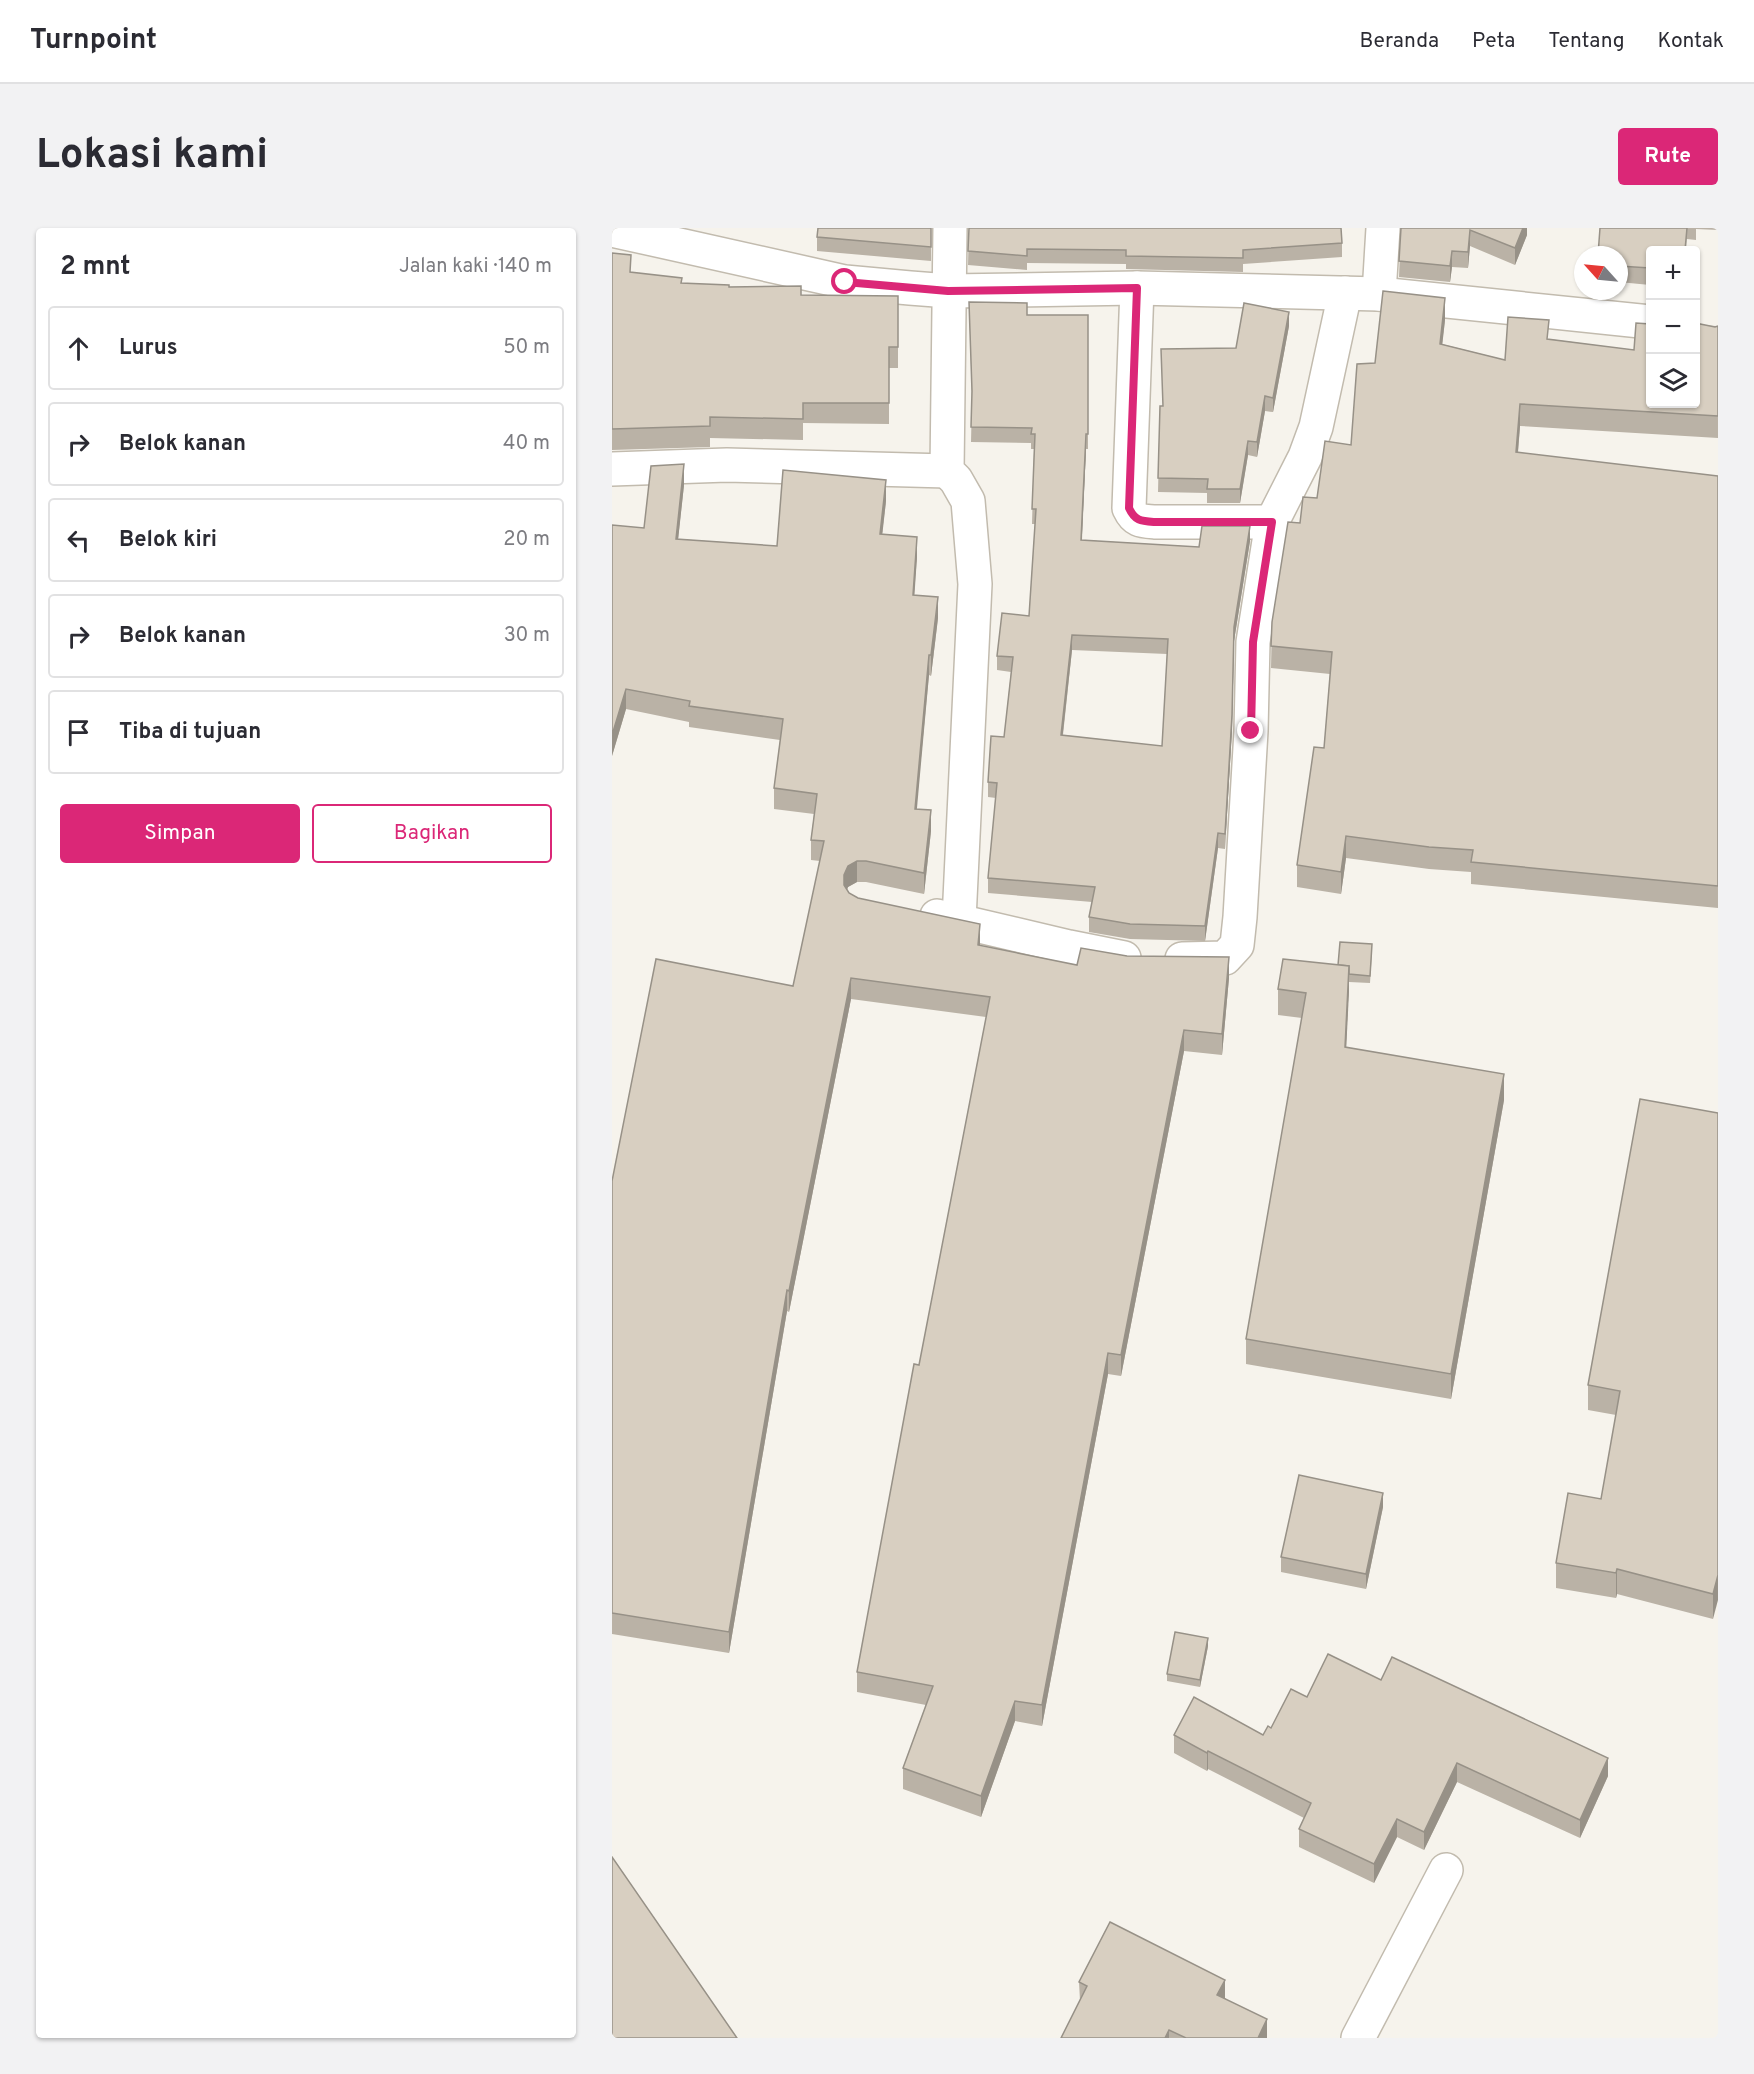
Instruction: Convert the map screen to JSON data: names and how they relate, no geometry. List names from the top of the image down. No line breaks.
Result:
{"north":"top left","page":{"header":"Turnpoint","nav":["Beranda","Peta","Tentang","Kontak"],"buttons":["Rute",["Simpan","Bagikan"]],"title":"Lokasi kami","heading":["2 mnt","Jalan kaki · 140 m"],"map_buttons":["+","−"],"list":[["Lurus","50 m"],["Belok kanan","40 m"],["Belok kiri","20 m"],["Belok kanan","30 m"],"Tiba di tujuan"]}}
